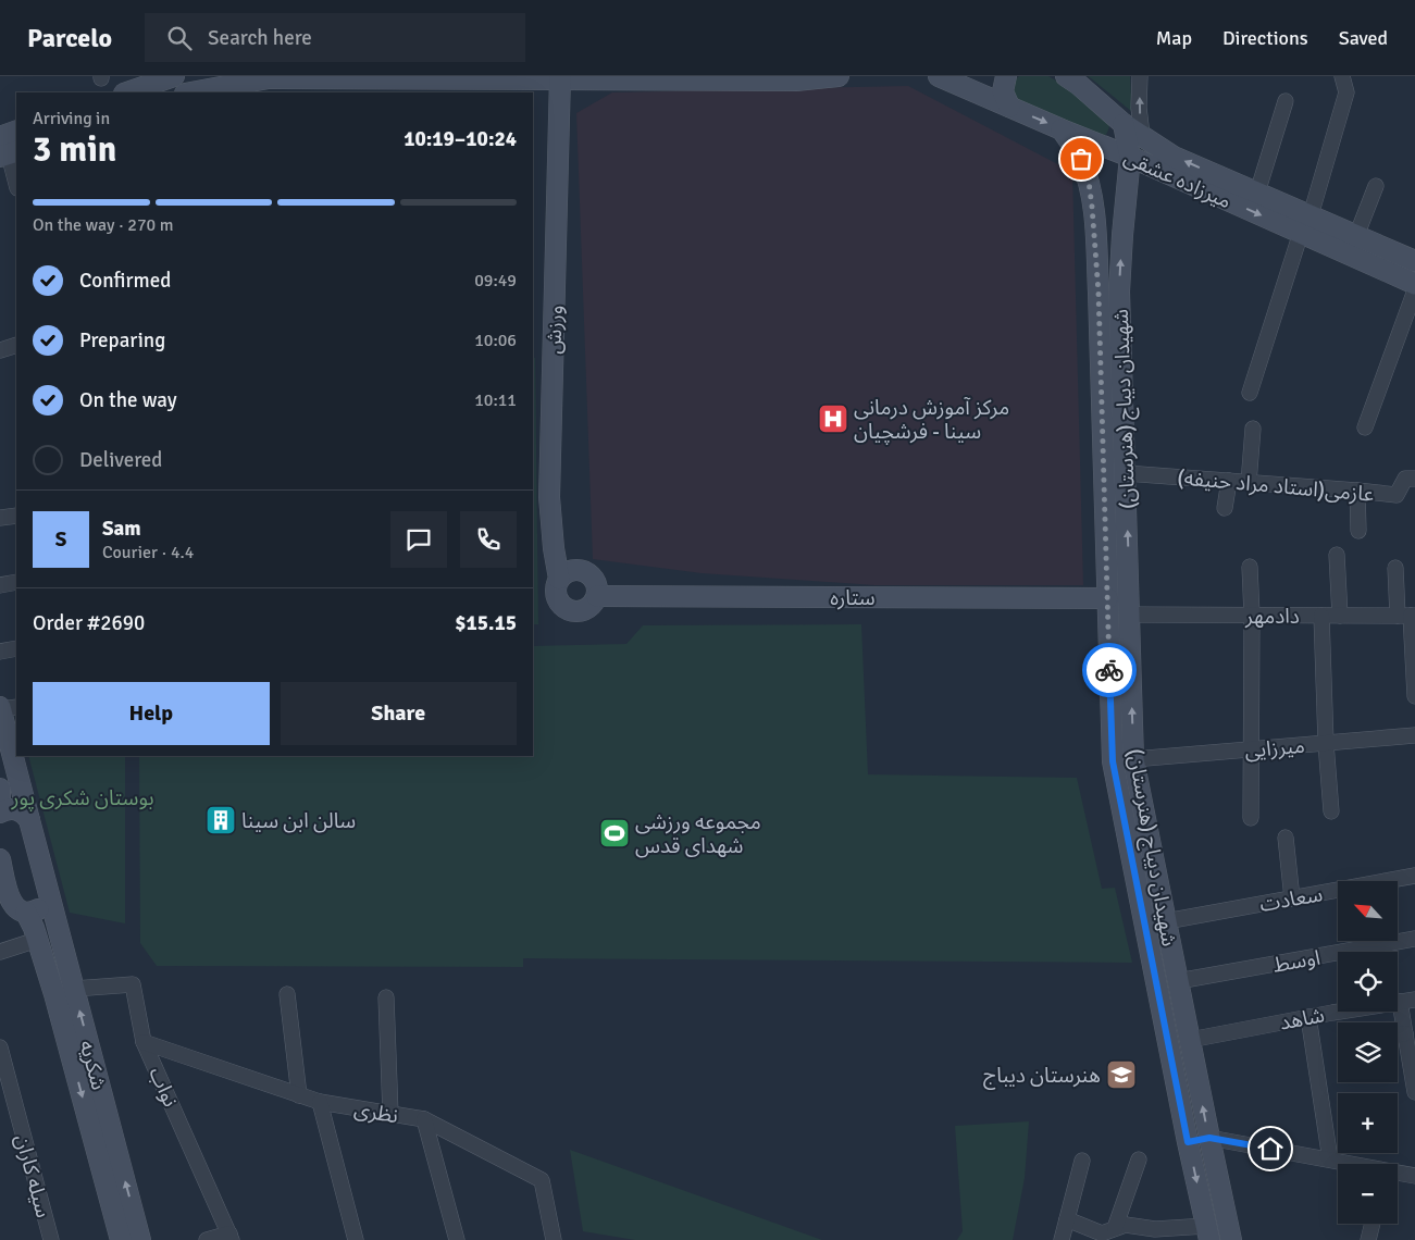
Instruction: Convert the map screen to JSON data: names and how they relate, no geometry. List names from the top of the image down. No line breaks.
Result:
{"streets":{"main road":["میرزاده عشقی","ورزش","شهیدان دیباج (هنرستان)","ستاره","شکریه"],"street":["عازمی(استاد مراد حنیفه)","دادمهر","میرزایی","سعادت","اوسط","شاهد","نواب","نظری","سیله کاران"]},"crossings":[["میرزاده عشقی","شهیدان دیباج (هنرستان)"],["ورزش","ستاره"],["شهیدان دیباج (هنرستان)","عازمی(استاد مراد حنیفه)"],["شهیدان دیباج (هنرستان)","ستاره"],["شهیدان دیباج (هنرستان)","دادمهر"],["شهیدان دیباج (هنرستان)","میرزایی"],["شهیدان دیباج (هنرستان)","سعادت"],["شهیدان دیباج (هنرستان)","اوسط"],["شهیدان دیباج (هنرستان)","شاهد"],["شکریه","نواب"],["نواب","نظری"]],"parks":["بوستان شکری پور"],"places":{"hospital":["مرکز آموزش درمانی سینا - فرشچیان"],"building":["سالن ابن سینا"],"sports":["مجموعه ورزشی شهدای قدس"],"school or university":["هنرستان دیباج"]},"north":"top left","page":{"header":"Parcelo","search":"Search here","nav":["Map","Directions","Saved"],"heading":["3 min","Arriving in","10:19–10:24"],"panel":["Sam","Courier · 4.4","Order #2690","$15.15"],"bar":"On the way · 270 m","list":[["Confirmed","09:49"],["Preparing","10:06"],["On the way","10:11"],"Delivered"],"round":"S","buttons":["Help","Share"],"map_buttons":["+","−"]}}
